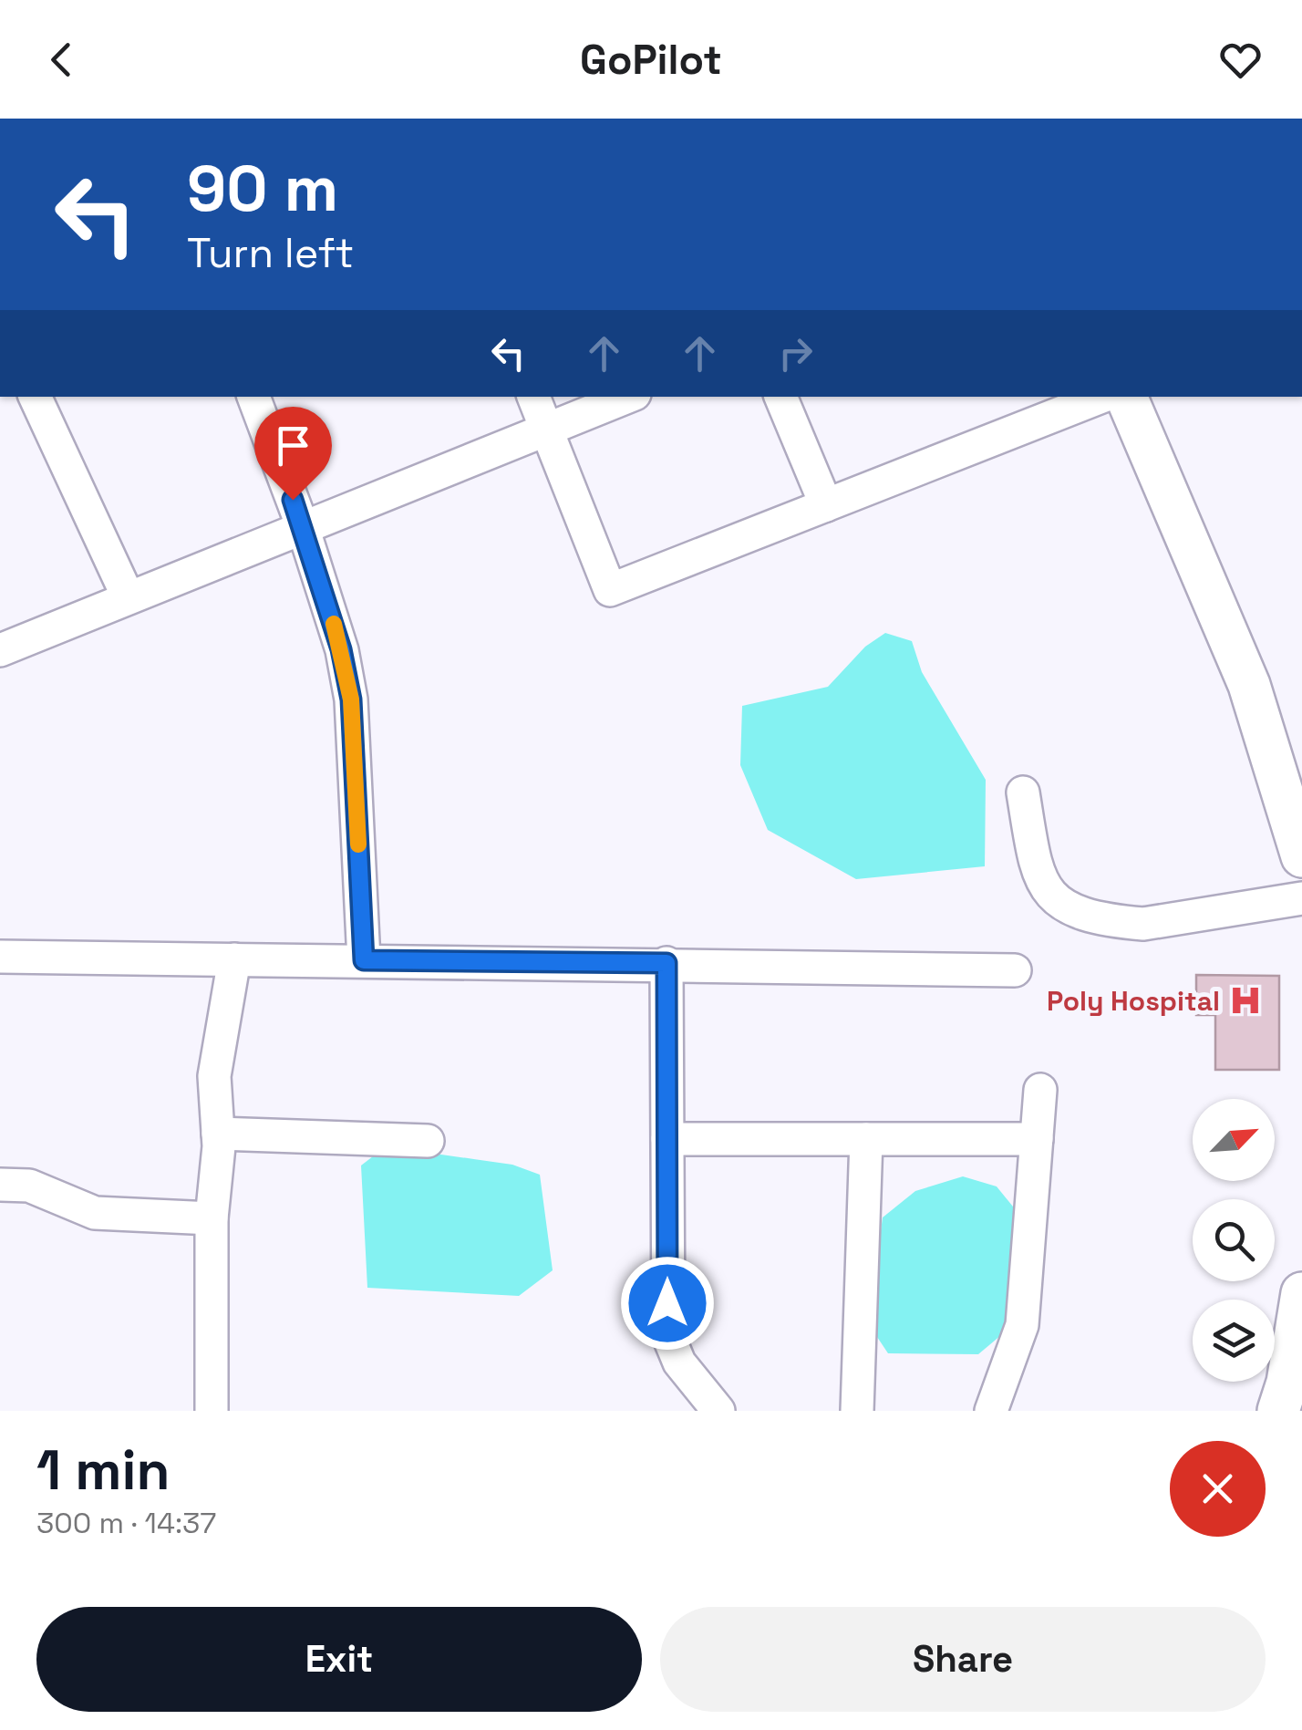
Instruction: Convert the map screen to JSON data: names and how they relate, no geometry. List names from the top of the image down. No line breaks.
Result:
{"places":{"hospital":["Poly Hospital"]},"north":"top right","page":{"header":"GoPilot","turn":["90 m","Turn left"],"heading":["1 min","300 m · 14:37"],"buttons":["Exit","Share"]}}
